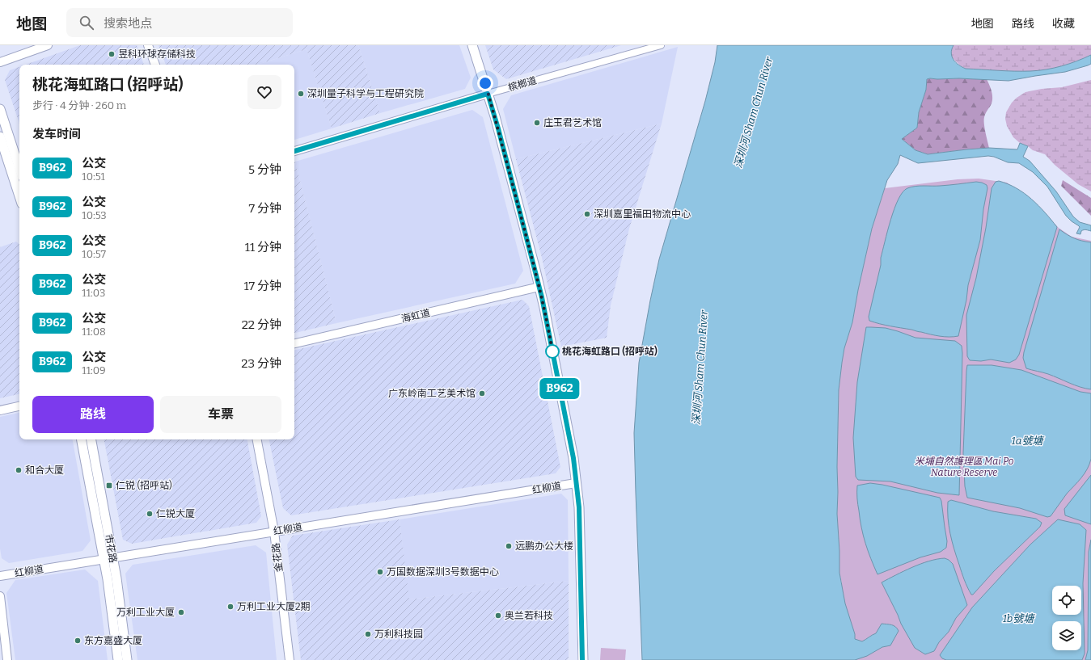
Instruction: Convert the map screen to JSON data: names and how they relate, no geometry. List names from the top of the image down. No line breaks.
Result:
{"streets":{"main road":["市花路"],"street":["槟榔道","海虹道","红柳道","金花路"]},"crossings":[["红柳道","市花路"],["红柳道","金花路"]],"water":["深圳河 Sham Chun River","1a號塘","1b號塘"],"parks":["米埔自然護理區 Mai Po Nature Reserve"],"places":{"other":["昱科环球存储科技","深圳量子科学与工程研究院","庄玉君艺术馆","深圳嘉里福田物流中心","桃花海虹路口 (招呼站)","广东岭南工艺美术馆","和合大厦","仁锐大厦","远鹏办公大楼","万国数据深圳3号数据中心","万利工业大厦2期","万利工业大厦","奥兰若科技","万利科技园","东方嘉盛大厦"],"transit":["仁锐 (招呼站)"]},"lines":["bus line B962"],"page":{"header":"地图","search":"搜索地点","nav":["地图","路线","收藏"],"on_map":"B962","heading":[["桃花海虹路口 (招呼站)","步行 · 4 分钟 · 260 m"],"发车时间"],"list":[{"mark":"B962","name":"公交","note":"10:51","value":"5 分钟"},{"mark":"B962","name":"公交","note":"10:53","value":"7 分钟"},{"mark":"B962","name":"公交","note":"10:57","value":"11 分钟"},{"mark":"B962","name":"公交","note":"11:03","value":"17 分钟"},{"mark":"B962","name":"公交","note":"11:08","value":"22 分钟"},{"mark":"B962","name":"公交","note":"11:09","value":"23 分钟"}],"buttons":["路线","车票"]}}
